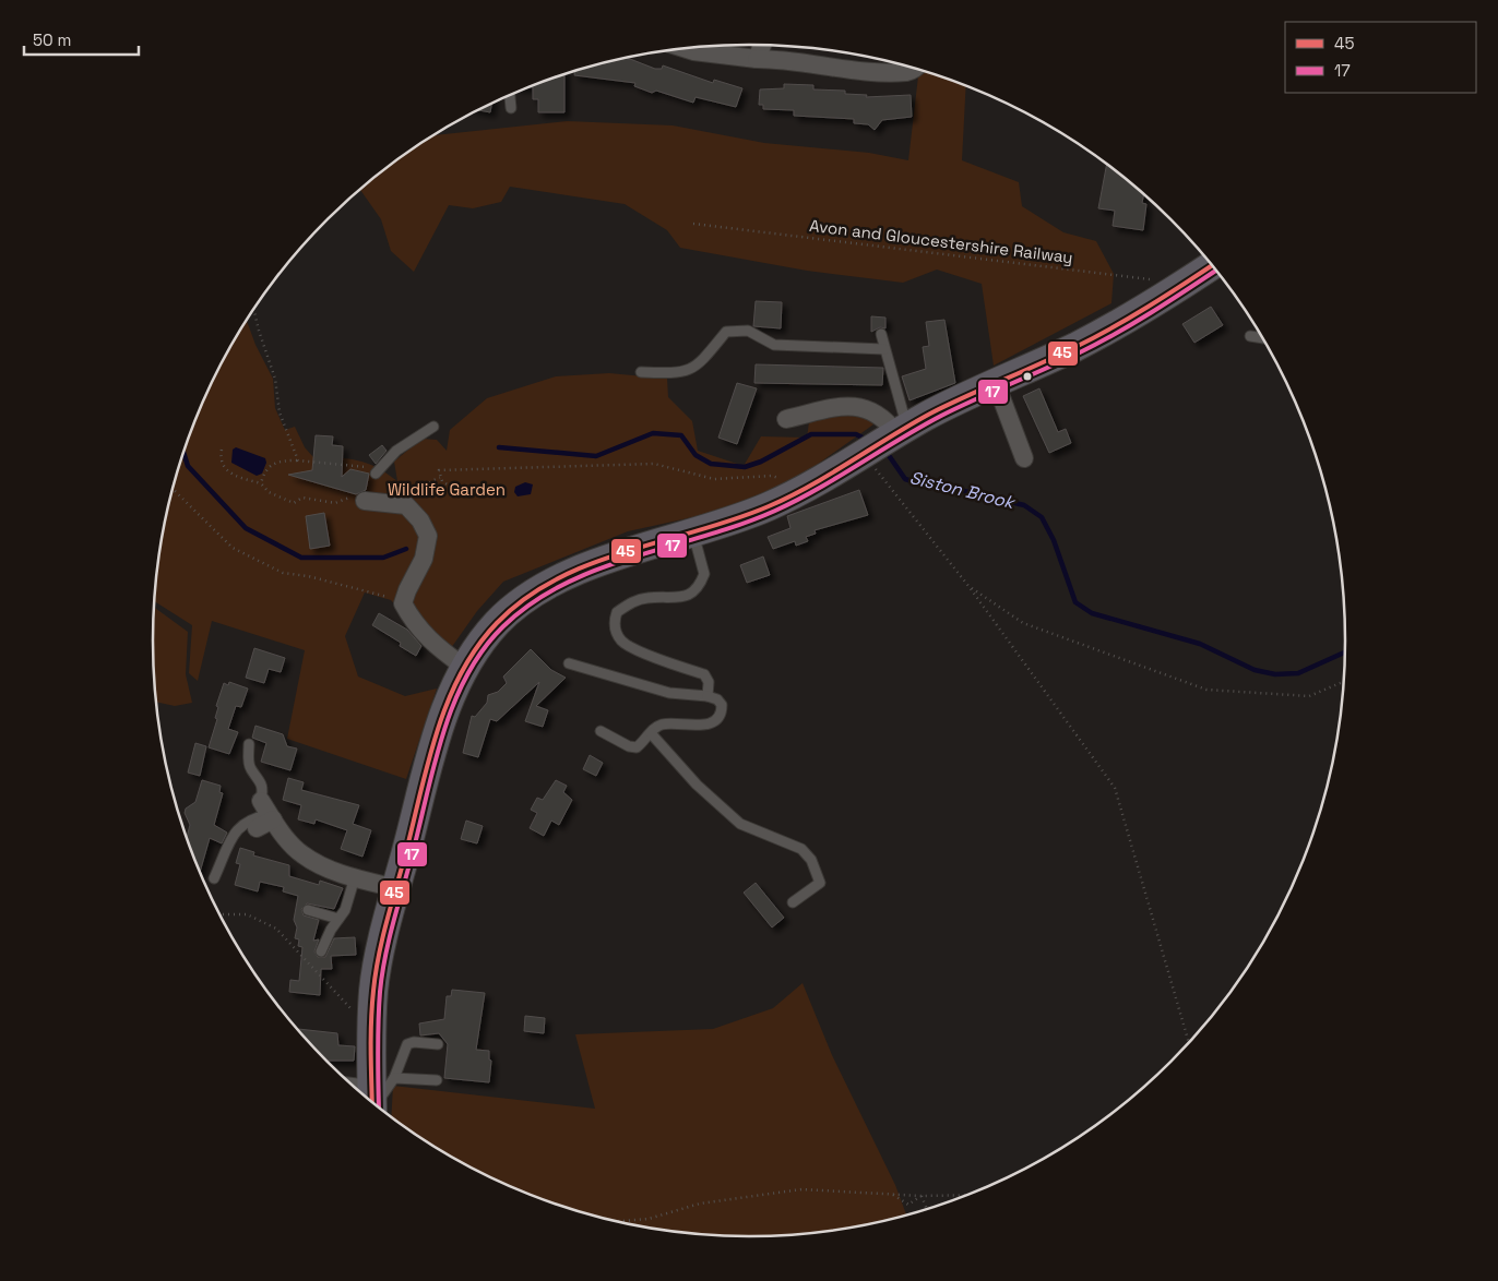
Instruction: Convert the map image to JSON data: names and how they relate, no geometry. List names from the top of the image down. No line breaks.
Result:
{"streets":{"path":["Avon and Gloucestershire Railway"]},"water":["Siston Brook"],"parks":["Wildlife Garden"],"lines":["transit line 45","transit line 17"],"legend":["45","17"],"scale_bar":"50 m"}
